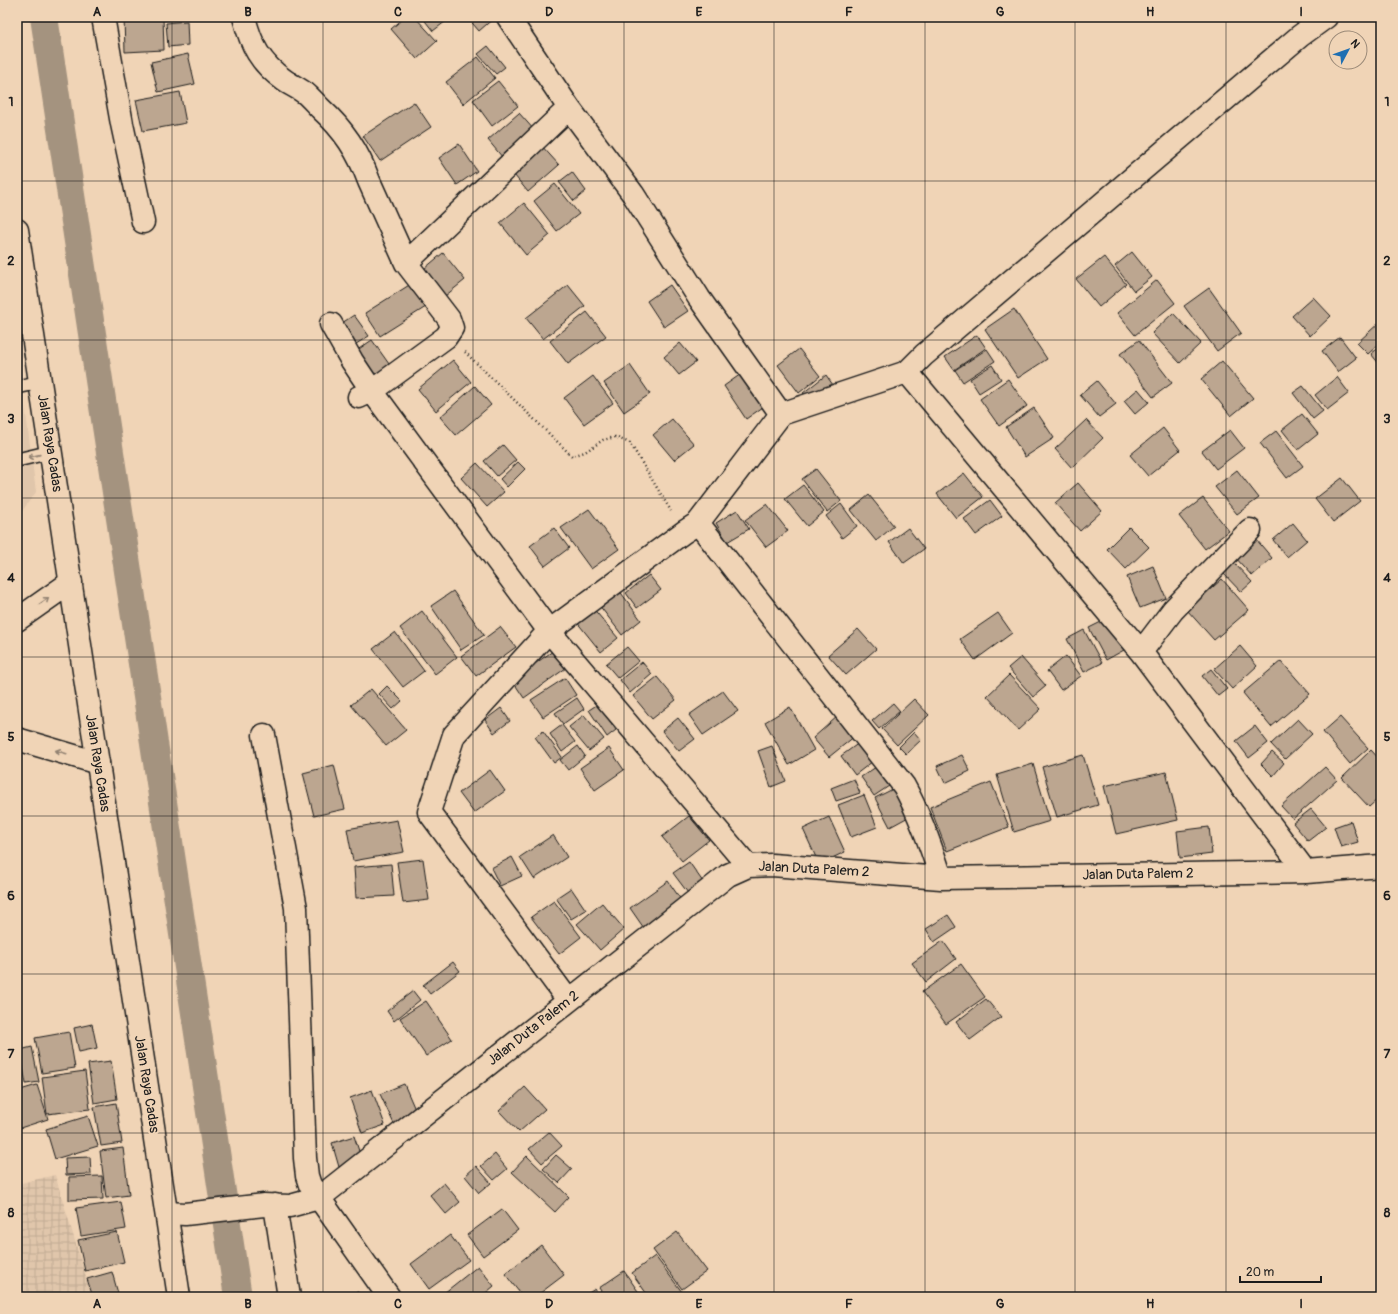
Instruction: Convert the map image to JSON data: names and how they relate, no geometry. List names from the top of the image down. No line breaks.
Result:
{"streets":{"street":["Jalan Raya Cadas","Jalan Duta Palem 2"]},"crossings":[["Jalan Raya Cadas","Jalan Duta Palem 2"]],"scale_bar":"20 m","north":"top right","grid":{"columns":["A","B","C","D","E","F","G","H","I"],"rows":["1","2","3","4","5","6","7","8"]}}
